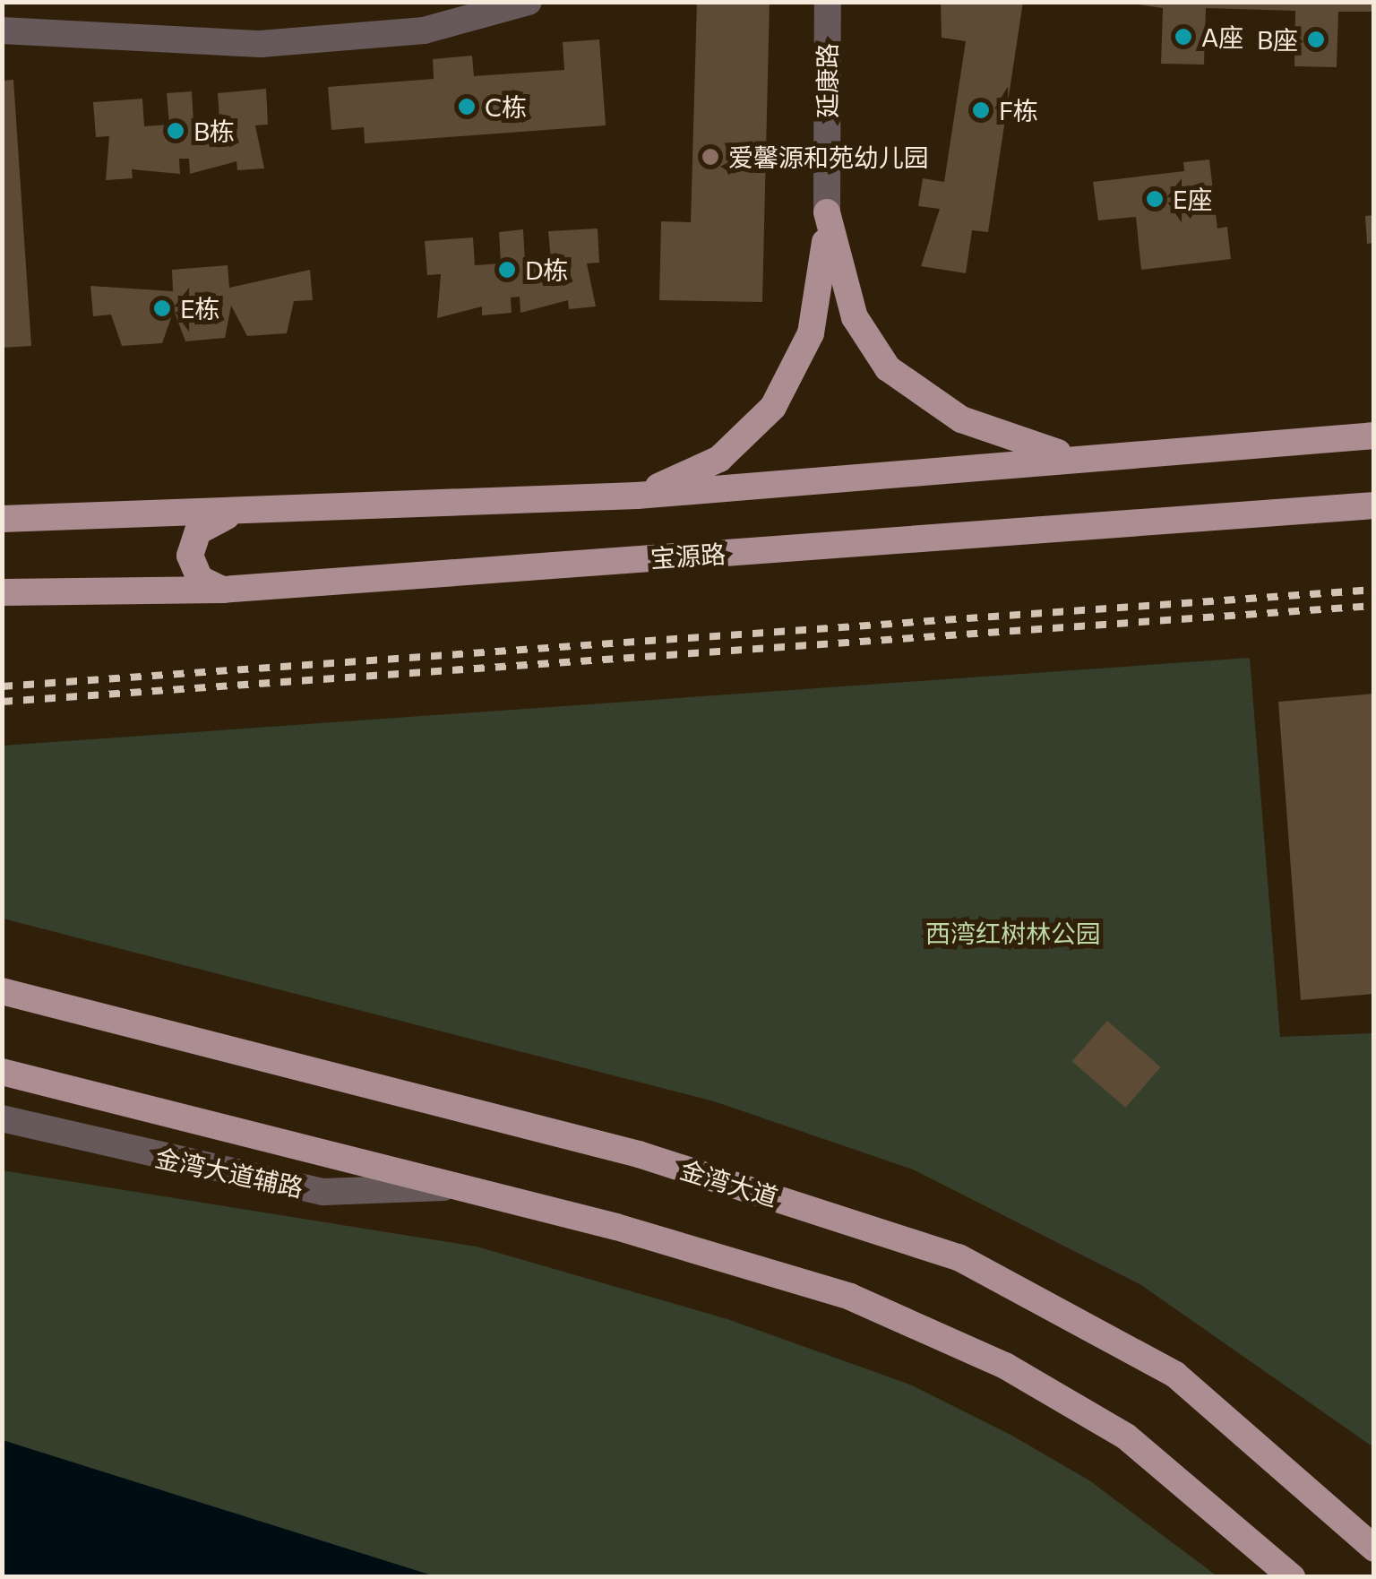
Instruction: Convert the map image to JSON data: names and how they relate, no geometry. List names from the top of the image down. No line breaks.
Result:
{"streets":{"main road":["宝源路","金湾大道"],"street":["延康路","金湾大道辅路"]},"parks":["西湾红树林公园"],"places":["A座","B座","C栋","F栋","B栋","爱馨源和苑幼儿园","E座","D栋","E栋"]}
